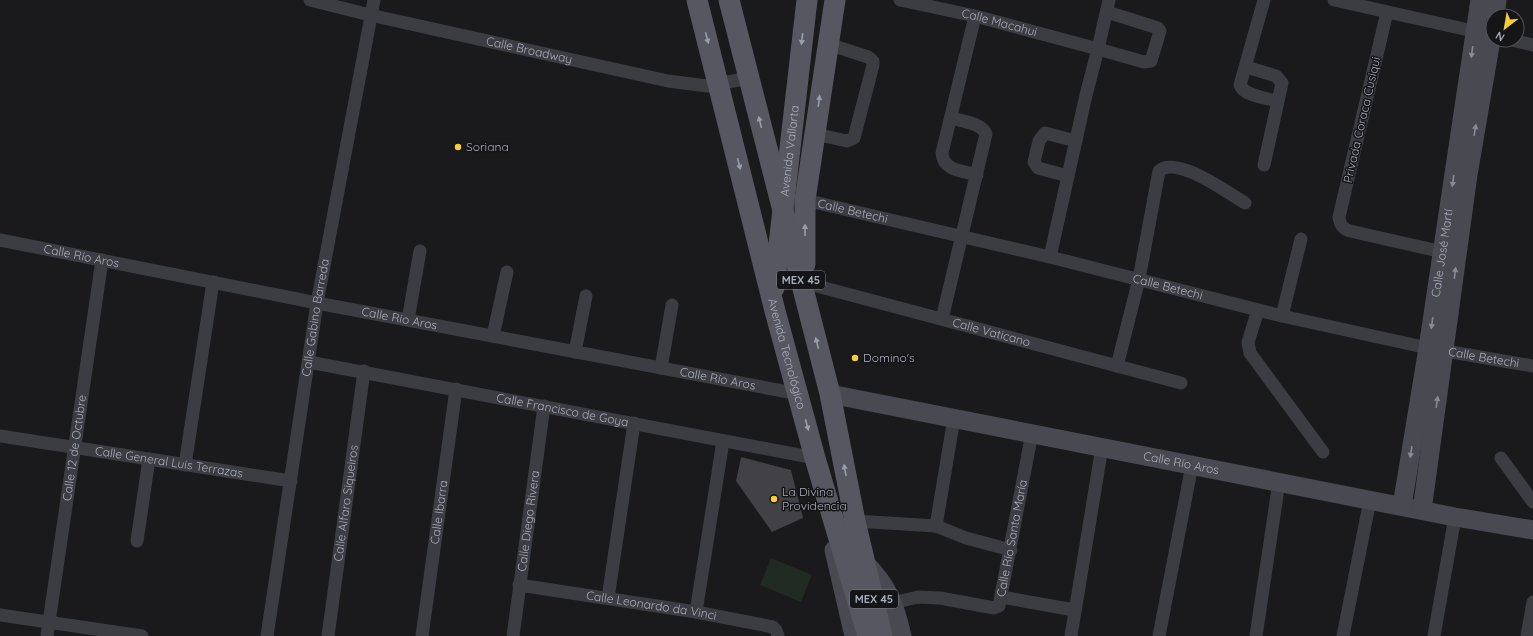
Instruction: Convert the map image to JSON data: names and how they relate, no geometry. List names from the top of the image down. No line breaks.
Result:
{"streets":{"main road":["Avenida Vallarta","MEX 45","Avenida Tecnológico"],"street":["Calle Macahui","Calle Broadway","Privada Coraca Cusiqui","Calle Betechi","Calle José Martí","Calle Río Aros","Calle Gabino Barreda","Calle Vaticano","Calle Francisco de Goya","Calle 12 de Octubre","Calle General Luis Terrazas","Calle Alfaro Siqueiros","Calle Ibarra","Calle Diego Rivera","Calle Río Santa María","Calle Leonardo da Vinci"]},"crossings":[["Calle Broadway","Calle Gabino Barreda"],["Calle Broadway","Avenida Tecnológico"],["Privada Coraca Cusiqui","Calle José Martí"],["Avenida Vallarta","Calle Betechi"],["Avenida Vallarta","Calle Vaticano"],["Avenida Vallarta","Avenida Tecnológico"],["Calle Betechi","Calle José Martí"],["Calle José Martí","Calle Río Aros"],["Calle Río Aros","Calle Gabino Barreda"],["Calle Río Aros","Avenida Tecnológico"],["Calle Río Aros","Calle 12 de Octubre"],["Calle Río Aros","Calle Río Santa María"],["Calle Gabino Barreda","Calle Francisco de Goya"],["Calle Gabino Barreda","Calle General Luis Terrazas"],["Calle Vaticano","Avenida Tecnológico"],["Avenida Tecnológico","Calle Francisco de Goya"],["Calle Francisco de Goya","Calle Alfaro Siqueiros"],["Calle Francisco de Goya","Calle Ibarra"],["Calle Francisco de Goya","Calle Diego Rivera"],["Calle 12 de Octubre","Calle General Luis Terrazas"],["Calle Diego Rivera","Calle Leonardo da Vinci"]],"places":["Soriana","Domino's","La Divina Providencia"],"north":"bottom left"}
